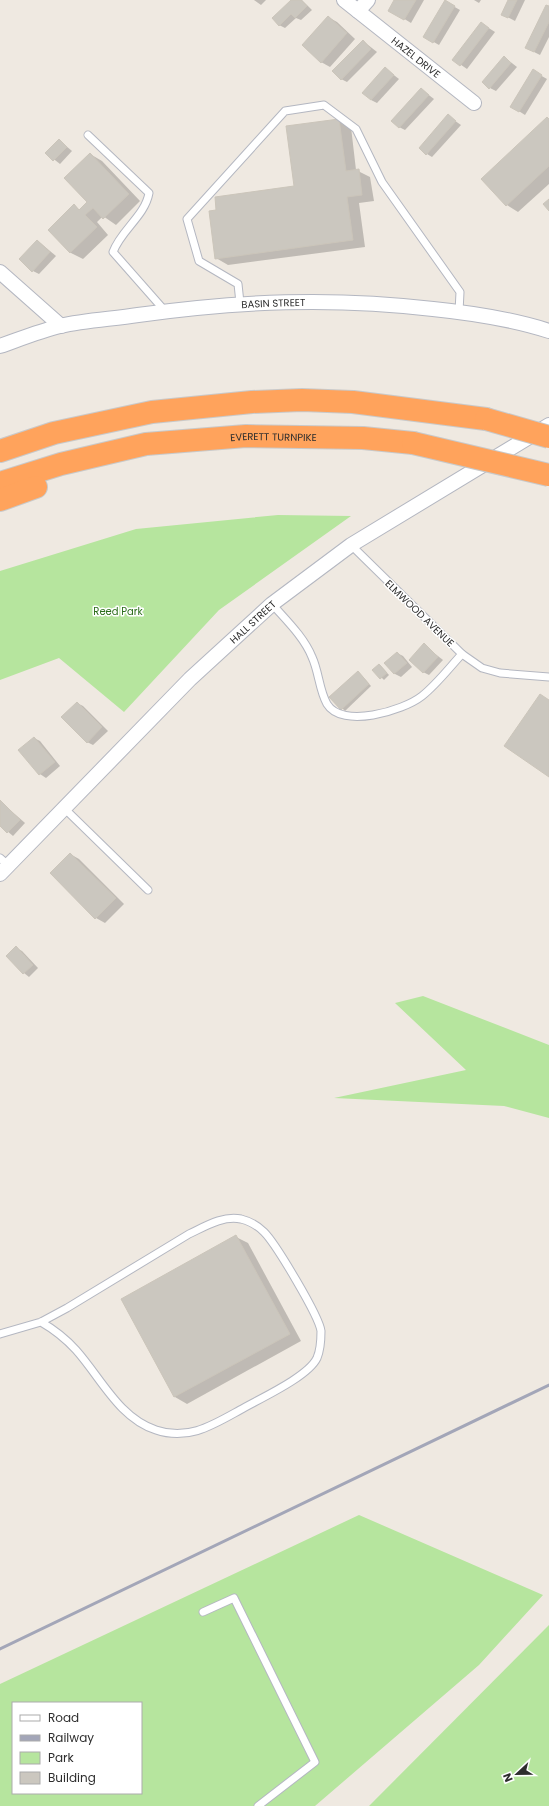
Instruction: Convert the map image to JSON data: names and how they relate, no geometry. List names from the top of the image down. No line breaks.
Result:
{"streets":{"highway":["EVERETT TURNPIKE"],"street":["HAZEL DRIVE","BASIN STREET","HALL STREET"],"lane":["ELMWOOD AVENUE"]},"crossings":[["ELMWOOD AVENUE","HALL STREET"]],"parks":["Reed Park"],"legend":["Road","Railway","Park","Building"],"north":"left"}
